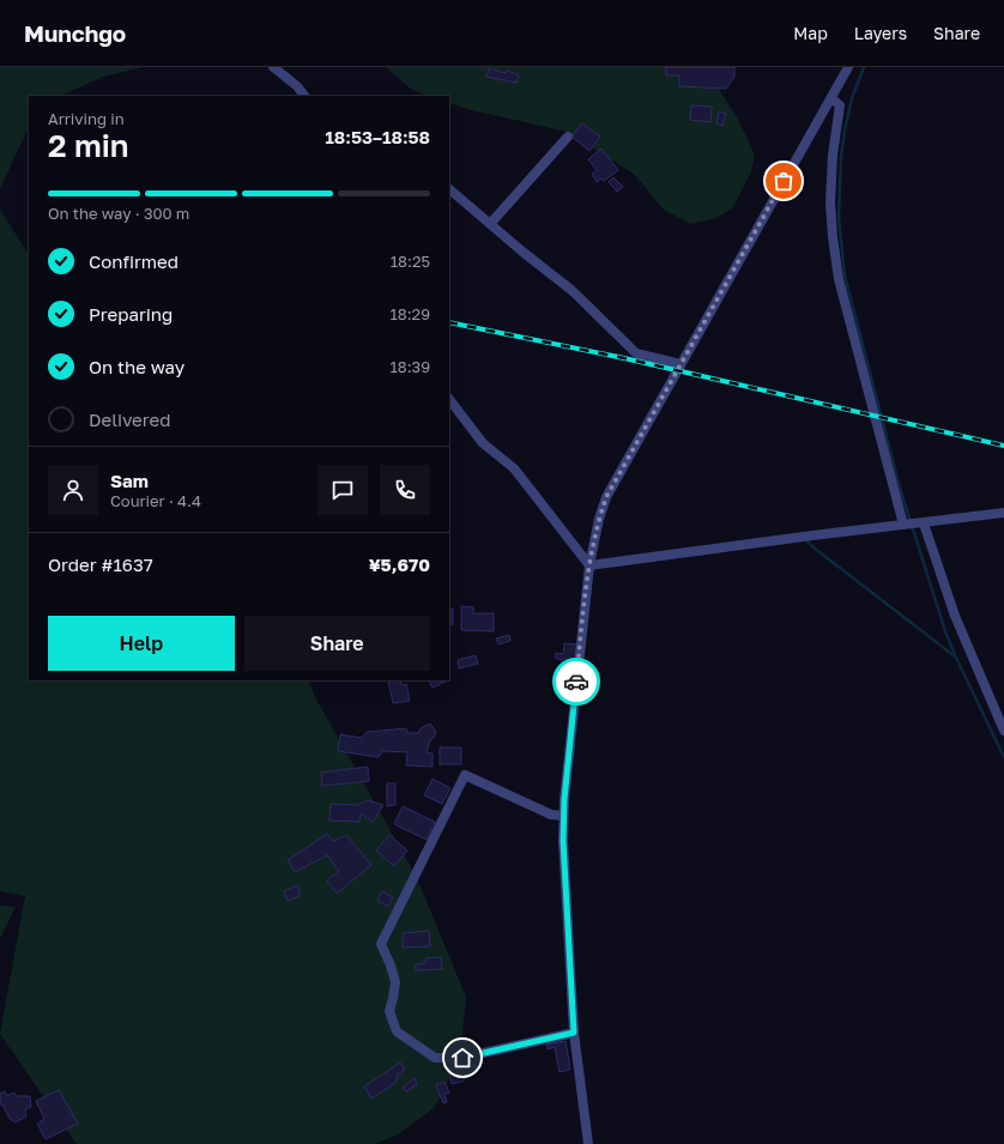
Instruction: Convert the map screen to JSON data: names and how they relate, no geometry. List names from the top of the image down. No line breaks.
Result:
{"page":{"header":"Munchgo","nav":["Map","Layers","Share"],"heading":["2 min","Arriving in","18:53–18:58"],"panel":["Sam","Courier · 4.4","Order #1637","¥5,670"],"bar":"On the way · 300 m","list":[["Confirmed","18:25"],["Preparing","18:29"],["On the way","18:39"],"Delivered"],"buttons":["Help","Share"]}}
